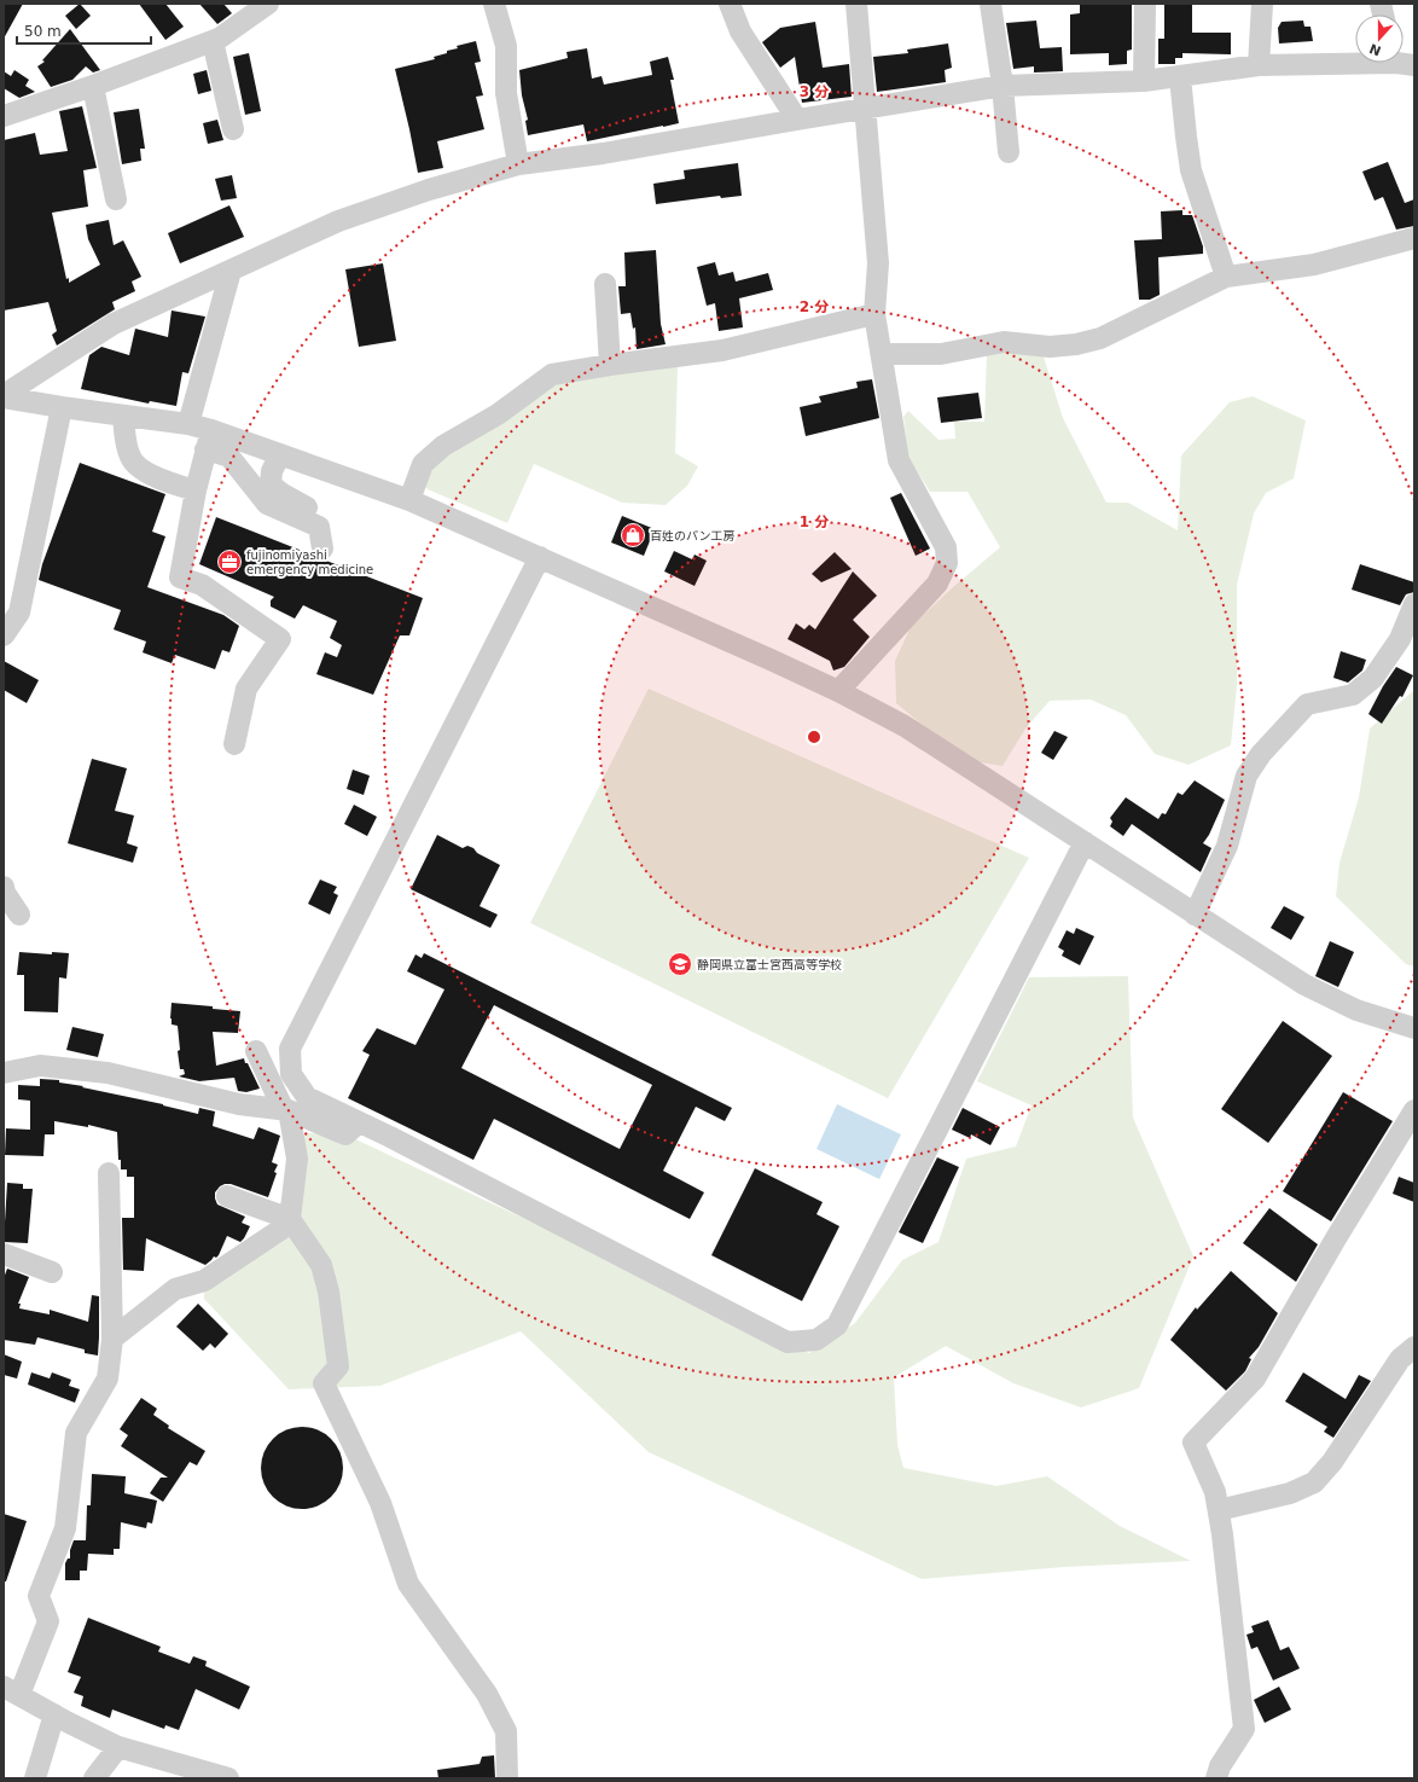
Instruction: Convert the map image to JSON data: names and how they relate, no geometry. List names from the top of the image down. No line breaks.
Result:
{"places":{"shop":["百姓のパン工房"],"office":["fujinomiyashi emergency medicine"],"school or university":["静岡県立富士宮西高等学校"]},"scale_bar":"50 m","north":"bottom","rings":["3 分","2 分","1 分"]}
